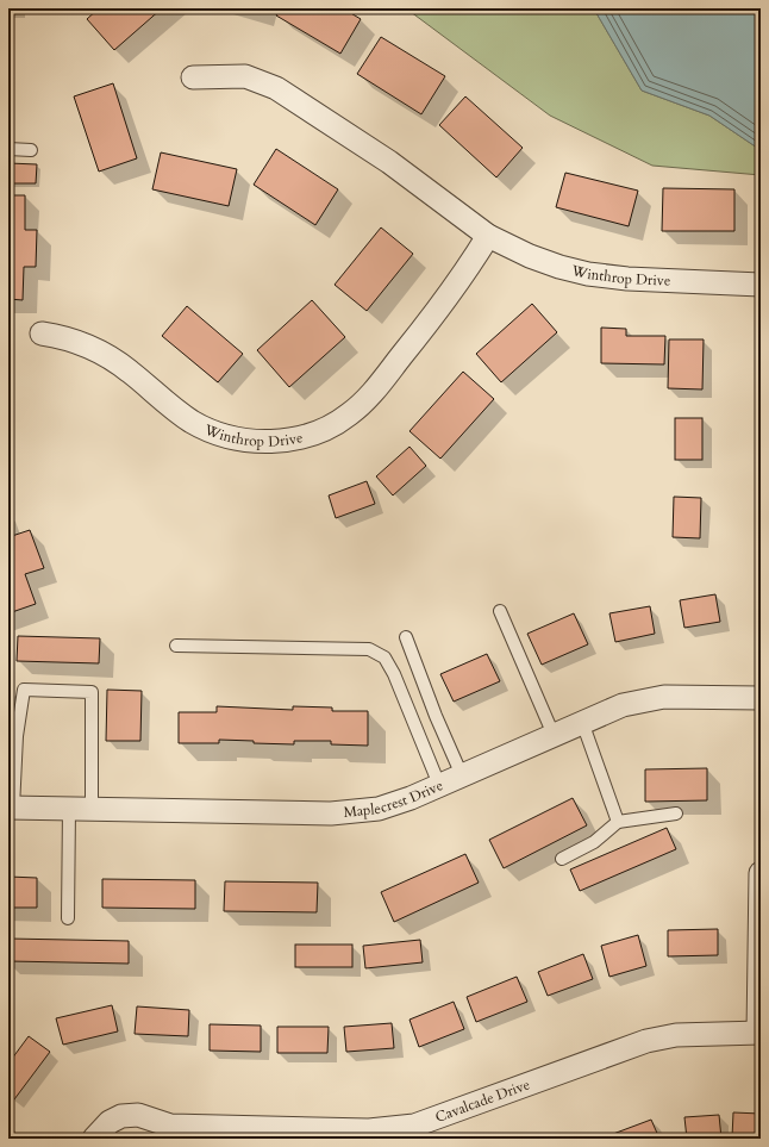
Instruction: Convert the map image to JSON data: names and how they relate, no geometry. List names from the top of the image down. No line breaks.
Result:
{"streets":{"street":["Winthrop Drive","Maplecrest Drive","Cavalcade Drive"]}}
